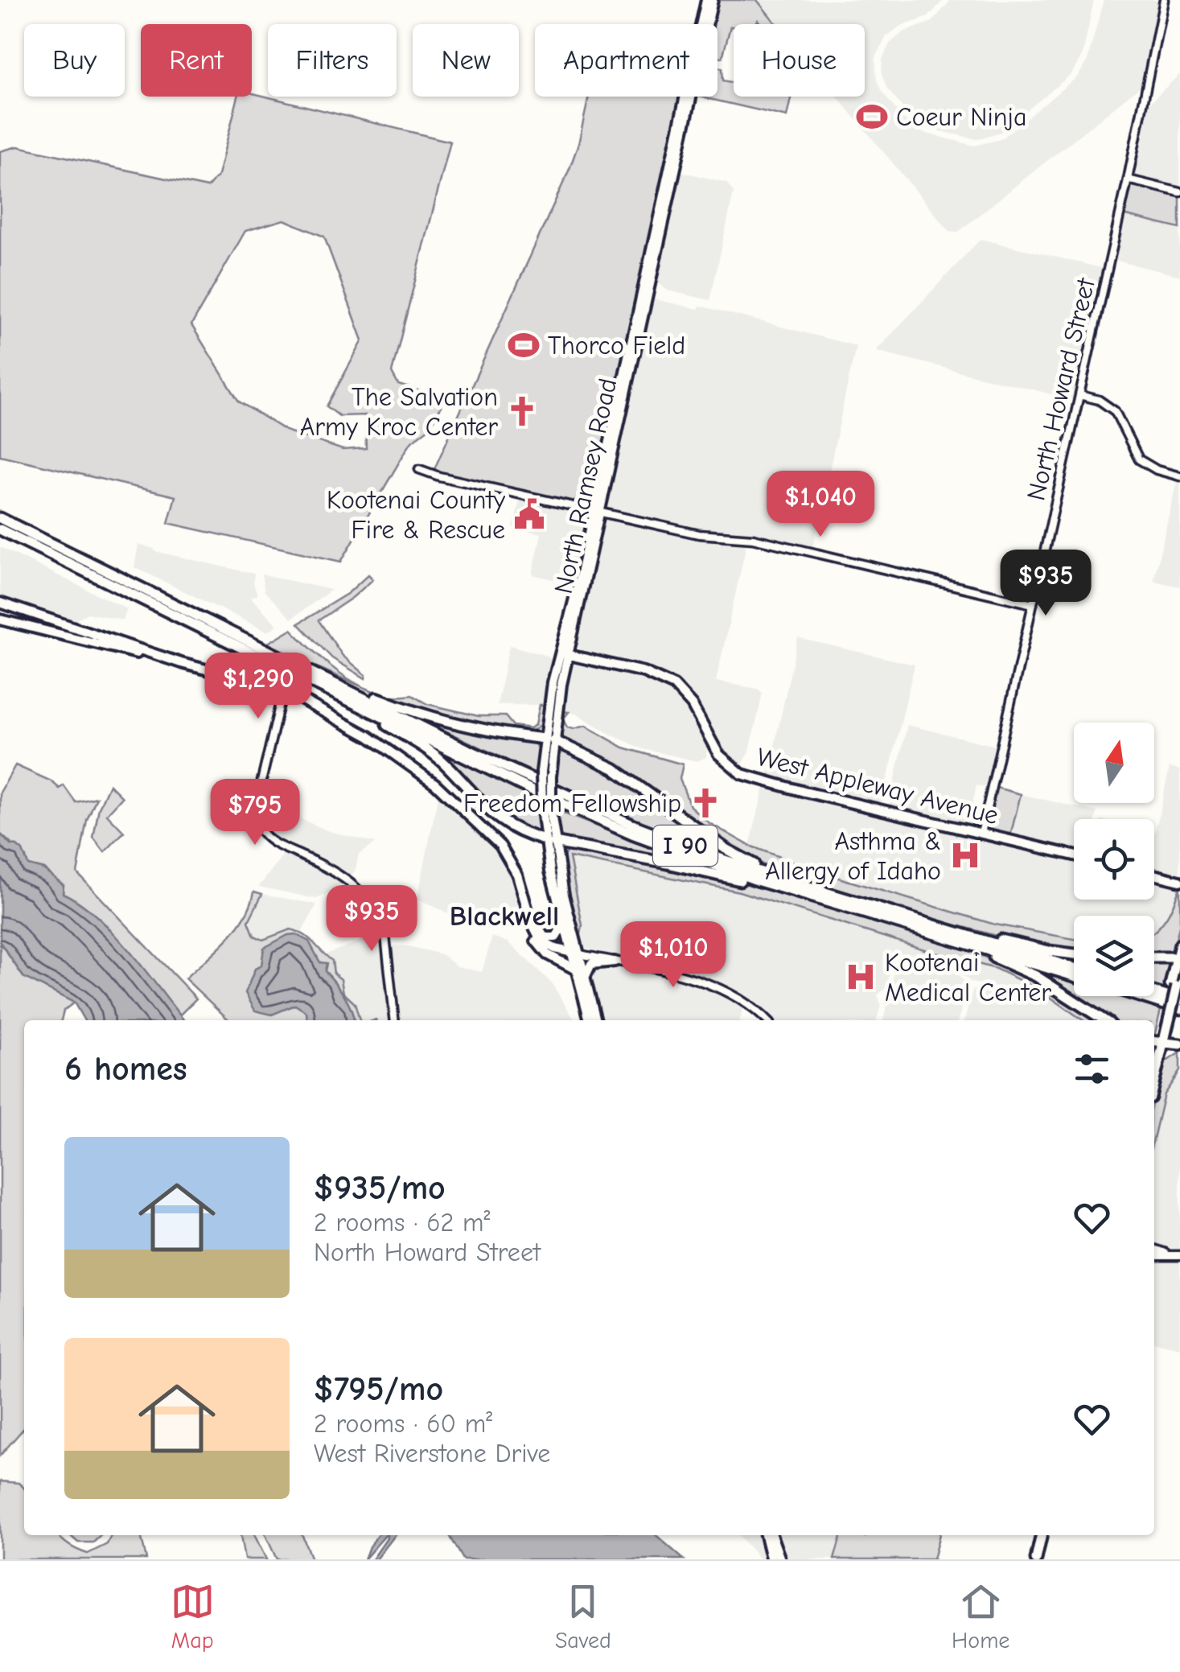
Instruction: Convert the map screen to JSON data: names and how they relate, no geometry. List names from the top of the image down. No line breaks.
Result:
{"streets":{"highway":["I 90"],"main road":["North Ramsey Road","West Appleway Avenue"],"street":["North Howard Street"]},"crossings":[["North Howard Street","West Appleway Avenue"],["North Ramsey Road","West Appleway Avenue"],["North Ramsey Road","I 90"]],"districts":["Blackwell"],"places":{"sports":["Coeur Ninja","Thorco Field"],"church":["The Salvation Army Kroc Center","Freedom Fellowship"],"public building":["Kootenai County Fire & Rescue"],"hospital":["Asthma & Allergy of Idaho","Kootenai Medical Center"]},"north":"top","page":{"chip":["Buy","Rent","Filters","New","Apartment","House"],"price":["$1,040","$935","$1,290","$795","$935","$1,010"],"heading":"6 homes","list":[{"name":"$935/mo","note":"2 rooms · 62 m² · North Howard Street"},{"name":"$795/mo","note":"2 rooms · 60 m² · West Riverstone Drive"}],"tabs":["Map","Saved","Home"]}}
